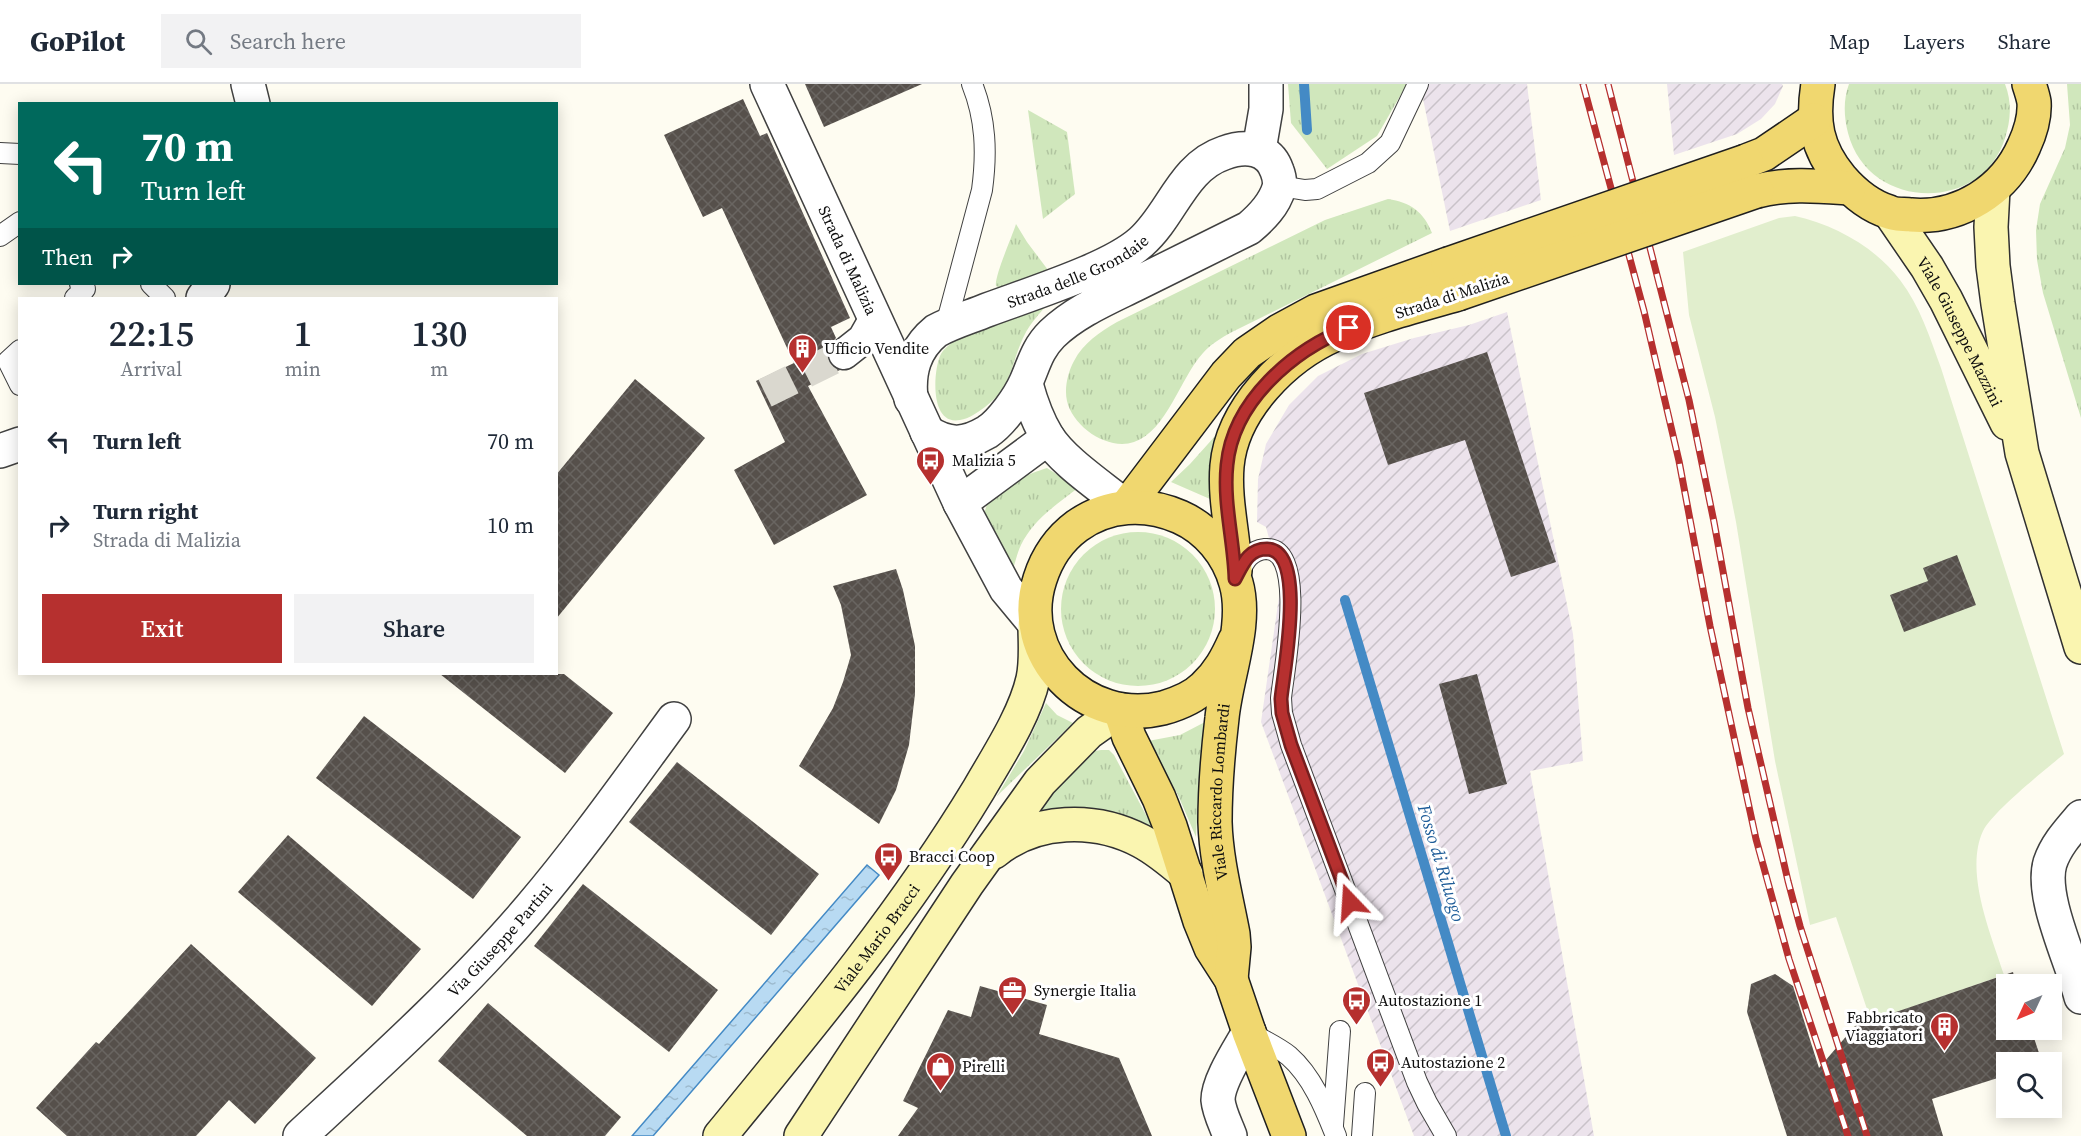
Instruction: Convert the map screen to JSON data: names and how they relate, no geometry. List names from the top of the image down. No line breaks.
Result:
{"streets":{"main road":["Strada di Malizia","Viale Giuseppe Mazzini","Viale Riccardo Lombardi","Viale Mario Bracci"],"street":["Strada delle Grondaie","Via Giuseppe Partini"]},"crossings":[["Strada di Malizia","Strada delle Grondaie"],["Strada di Malizia","Viale Giuseppe Mazzini"],["Strada di Malizia","Viale Riccardo Lombardi"],["Strada di Malizia","Viale Mario Bracci"],["Viale Riccardo Lombardi","Viale Mario Bracci"]],"water":["Fosso di Riluogo"],"places":{"building":["Ufficio Vendite","Fabbricato Viaggiatori"],"bus stop":["Malizia 5","Bracci Coop","Autostazione 1","Autostazione 2"],"office":["Synergie Italia"],"shop":["Pirelli"]},"north":"bottom left","page":{"header":"GoPilot","search":"Search here","nav":["Map","Layers","Share"],"turn":["70 m","Turn left"],"then":"Then","eta":["22:15","Arrival","1","min","130","m"],"list":[{"name":"Turn left","value":"70 m"},{"name":"Turn right","note":"Strada di Malizia","value":"10 m"}],"buttons":["Exit","Share"]}}
